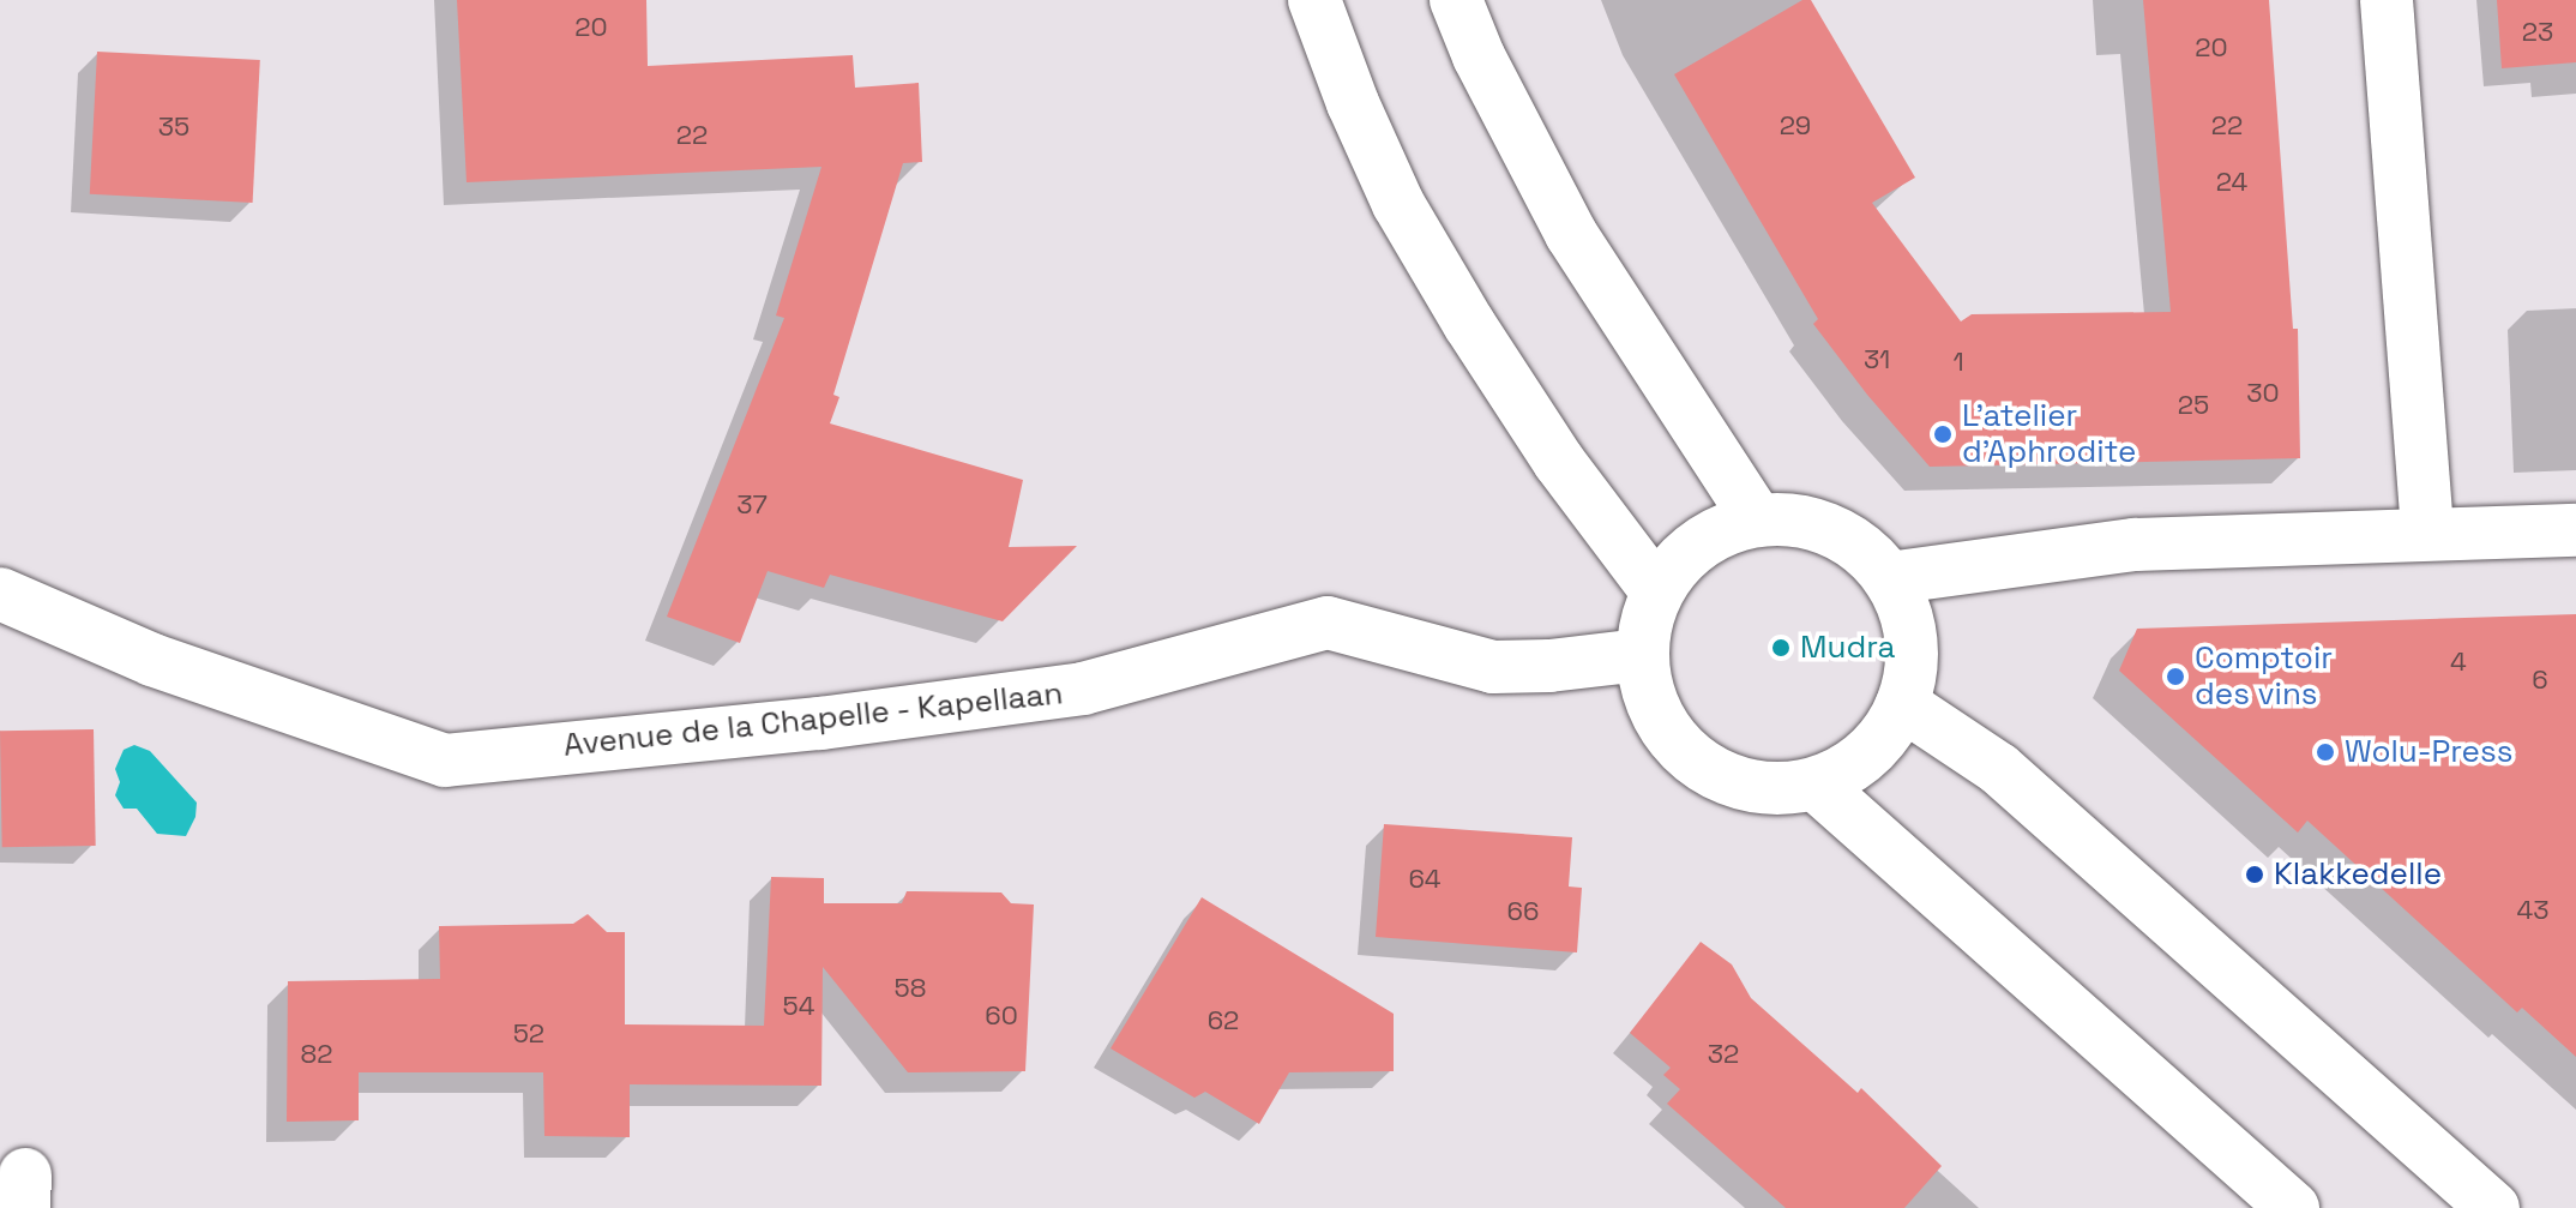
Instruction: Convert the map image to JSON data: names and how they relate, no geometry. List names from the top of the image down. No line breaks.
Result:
{"streets":{"main road":["Avenue de la Chapelle - Kapellaan"]},"places":["L'atelier d'Aphrodite","Mudra","Comptoir des vins","Wolu-Press","Klakkedelle"],"house_numbers":["20","23","20","29","22","35","22","24","31","1","30","25","37","4","6","64","43","66","58","54","60","62","52","82","32"]}
